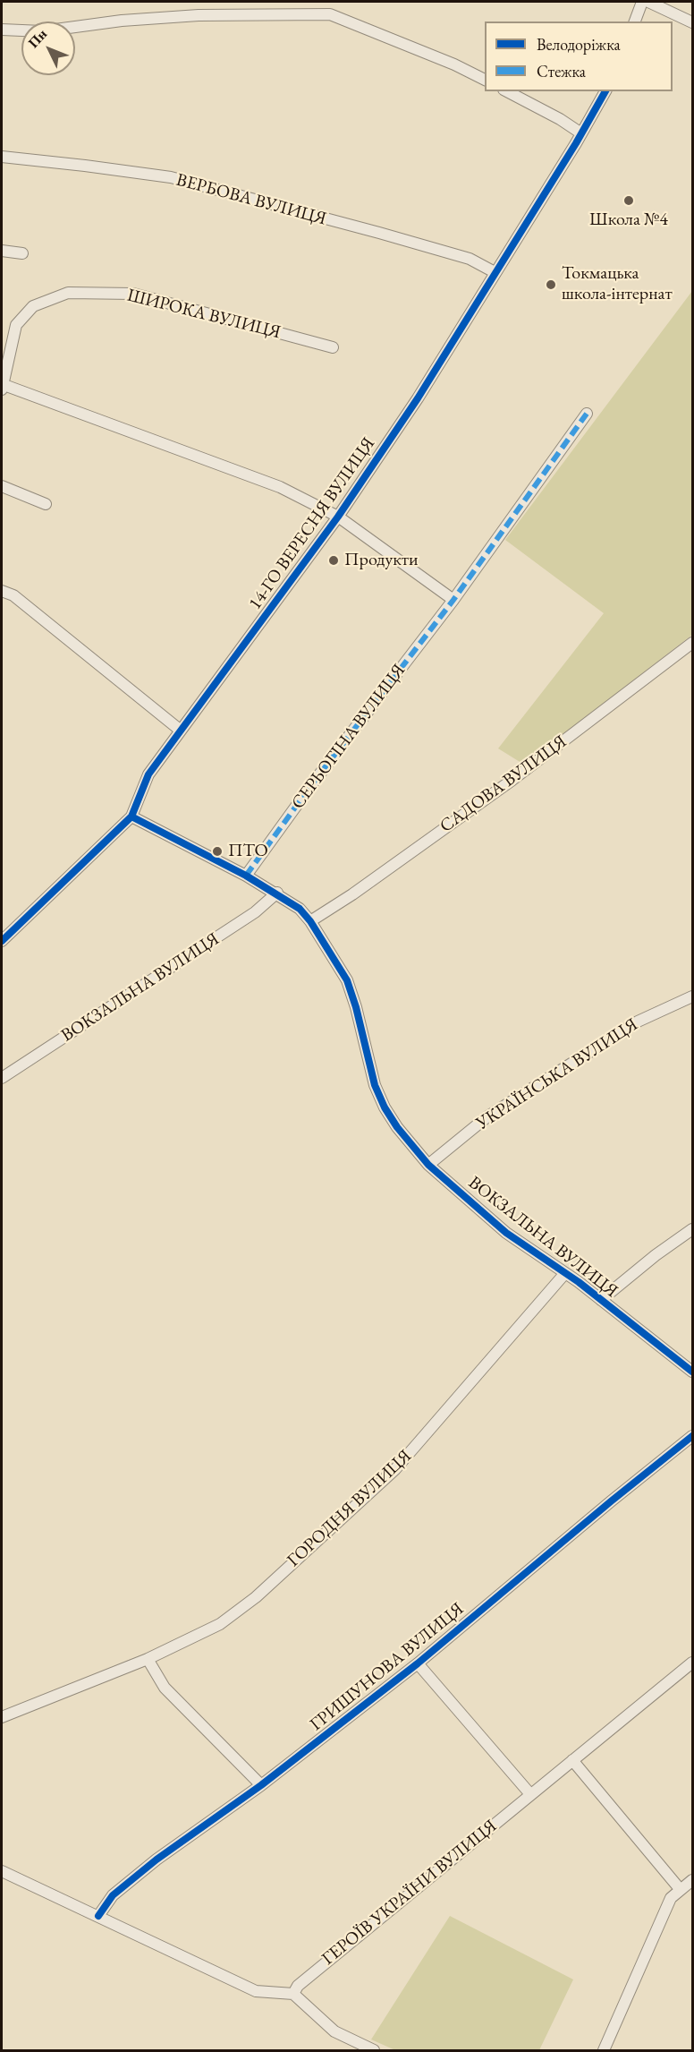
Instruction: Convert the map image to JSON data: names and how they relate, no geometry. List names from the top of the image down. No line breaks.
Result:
{"streets":{"street":["ВЕРБОВА ВУЛИЦЯ","ШИРОКА ВУЛИЦЯ","14-ГО ВЕРЕСНЯ ВУЛИЦЯ","СЕРЬОГІНА ВУЛИЦЯ","САДОВА ВУЛИЦЯ","ВОКЗАЛЬНА ВУЛИЦЯ","УКРАЇНСЬКА ВУЛИЦЯ","ГОРОДНЯ ВУЛИЦЯ","ГРИШУНОВА ВУЛИЦЯ","ГЕРОЇВ УКРАЇНИ ВУЛИЦЯ"]},"crossings":[["ВЕРБОВА ВУЛИЦЯ","14-ГО ВЕРЕСНЯ ВУЛИЦЯ"],["ШИРОКА ВУЛИЦЯ","14-ГО ВЕРЕСНЯ ВУЛИЦЯ"],["14-ГО ВЕРЕСНЯ ВУЛИЦЯ","ВОКЗАЛЬНА ВУЛИЦЯ"],["СЕРЬОГІНА ВУЛИЦЯ","ВОКЗАЛЬНА ВУЛИЦЯ"],["САДОВА ВУЛИЦЯ","ВОКЗАЛЬНА ВУЛИЦЯ"],["ВОКЗАЛЬНА ВУЛИЦЯ","УКРАЇНСЬКА ВУЛИЦЯ"],["ВОКЗАЛЬНА ВУЛИЦЯ","ГОРОДНЯ ВУЛИЦЯ"]],"places":["Школа №4","Токмацька школа-інтернат","Продукти","ПТО"],"legend":["Велодоріжка","Стежка"],"north":"top left"}
